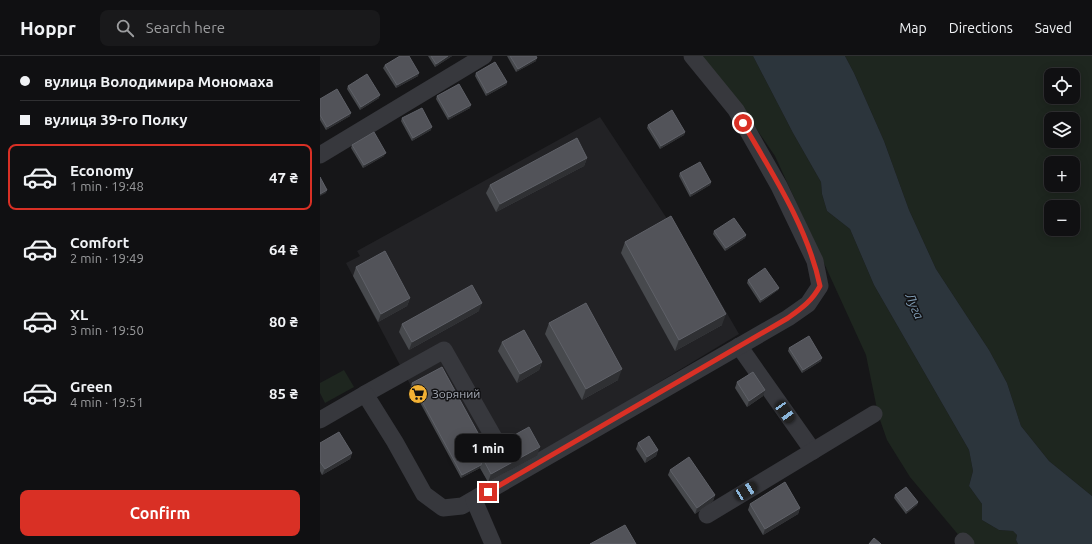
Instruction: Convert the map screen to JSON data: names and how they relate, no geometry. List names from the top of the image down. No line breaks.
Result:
{"water":["Луга"],"places":{"supermarket":["Зоряний"]},"page":{"header":"Hoppr","search":"Search here","nav":["Map","Directions","Saved"],"banner":["вулиця Володимира Мономаха","вулиця 39-го Полку"],"map_buttons":["+","−"],"list":[{"name":"Economy","note":"1 min · 19:48","value":"47 ₴"},{"name":"Comfort","note":"2 min · 19:49","value":"64 ₴"},{"name":"XL","note":"3 min · 19:50","value":"80 ₴"},{"name":"Green","note":"4 min · 19:51","value":"85 ₴"}],"bubble":"1 min","buttons":"Confirm"}}
